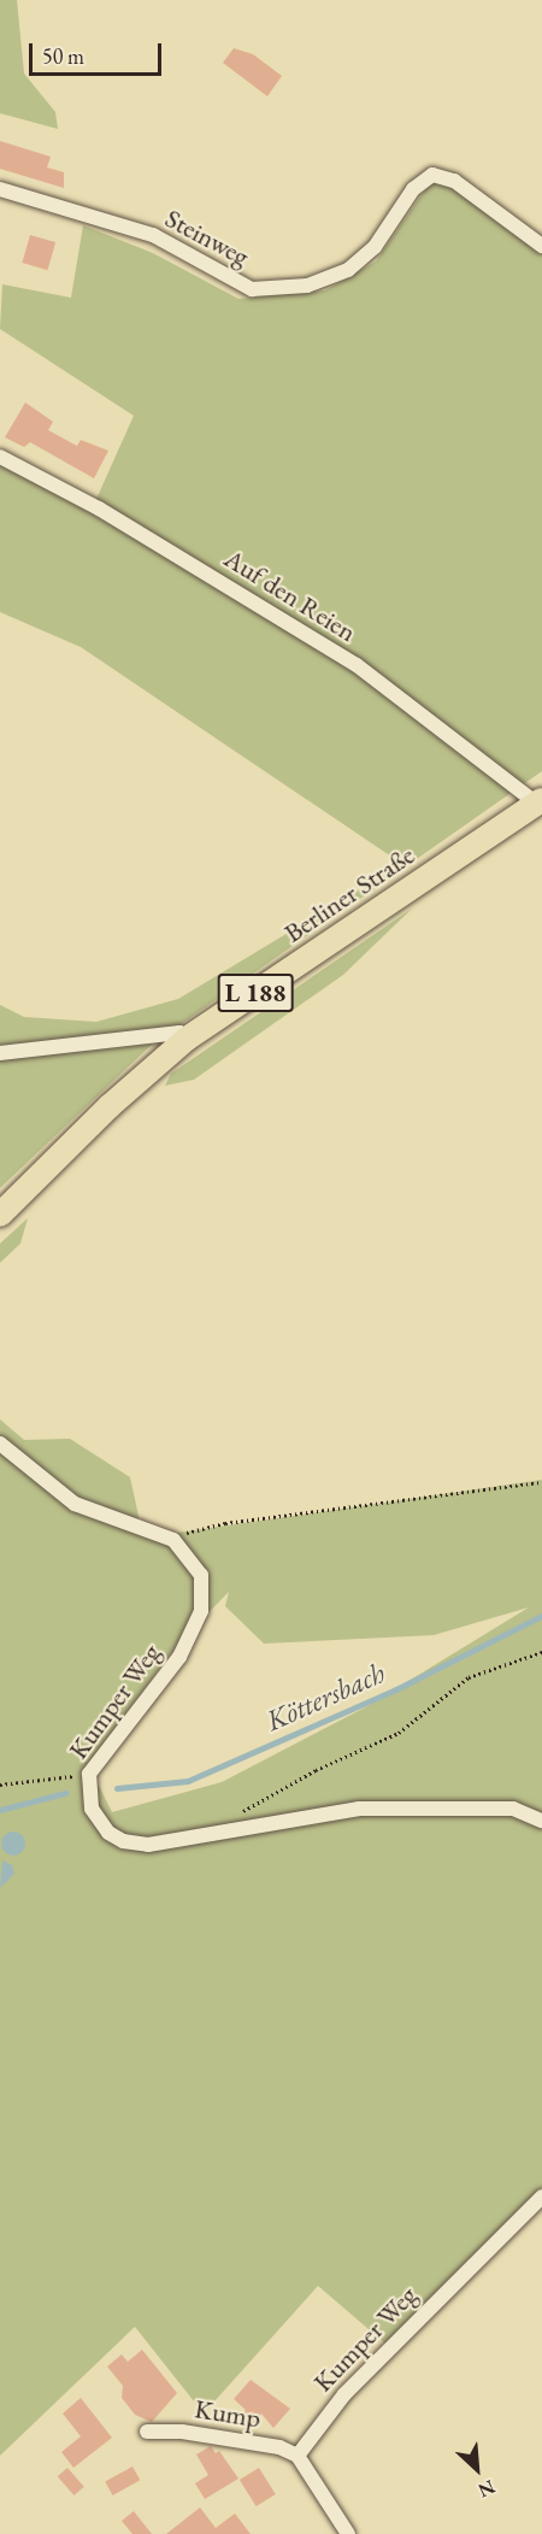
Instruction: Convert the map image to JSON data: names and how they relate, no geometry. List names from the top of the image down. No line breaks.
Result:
{"streets":{"main road":["Berliner Straße","L 188"],"street":["Steinweg","Auf den Reien","Kumper Weg","Kump"]},"crossings":[["Auf den Reien","Berliner Straße"],["Kumper Weg","Kump"]],"water":["Köttersbach"],"scale_bar":"50 m","north":"bottom right"}
